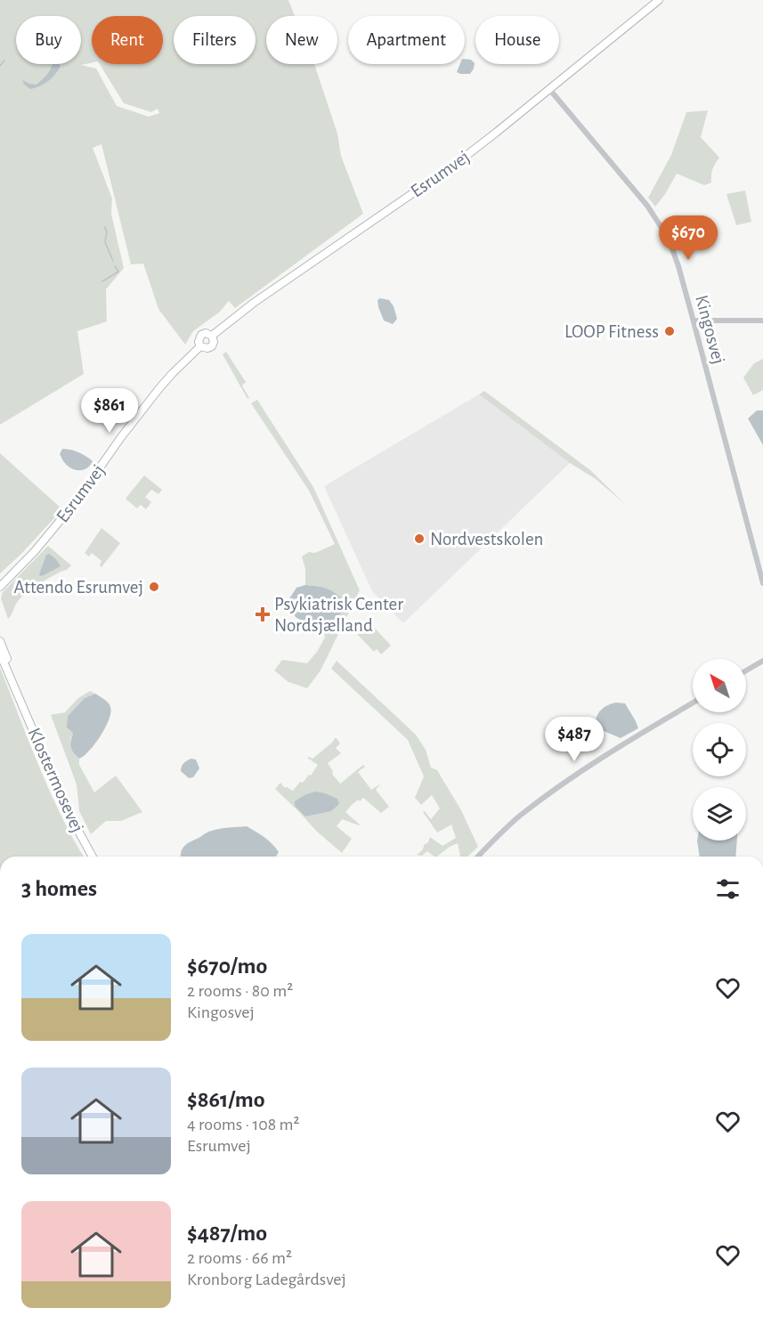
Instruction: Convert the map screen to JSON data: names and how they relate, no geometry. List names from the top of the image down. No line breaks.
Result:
{"streets":{"main road":["Esrumvej","Klostermosevej"],"street":["Kingosvej"]},"crossings":[["Esrumvej","Kingosvej"]],"places":{"other":["LOOP Fitness","Nordvestskolen","Attendo Esrumvej"],"health":["Psykiatrisk Center Nordsjælland"]},"north":"top left","page":{"chip":["Buy","Rent","Filters","New","Apartment","House"],"price":["$670","$861","$487"],"heading":"3 homes","list":[{"name":"$670/mo","note":"2 rooms · 80 m² · Kingosvej"},{"name":"$861/mo","note":"4 rooms · 108 m² · Esrumvej"},{"name":"$487/mo","note":"2 rooms · 66 m² · Kronborg Ladegårdsvej"}]}}
